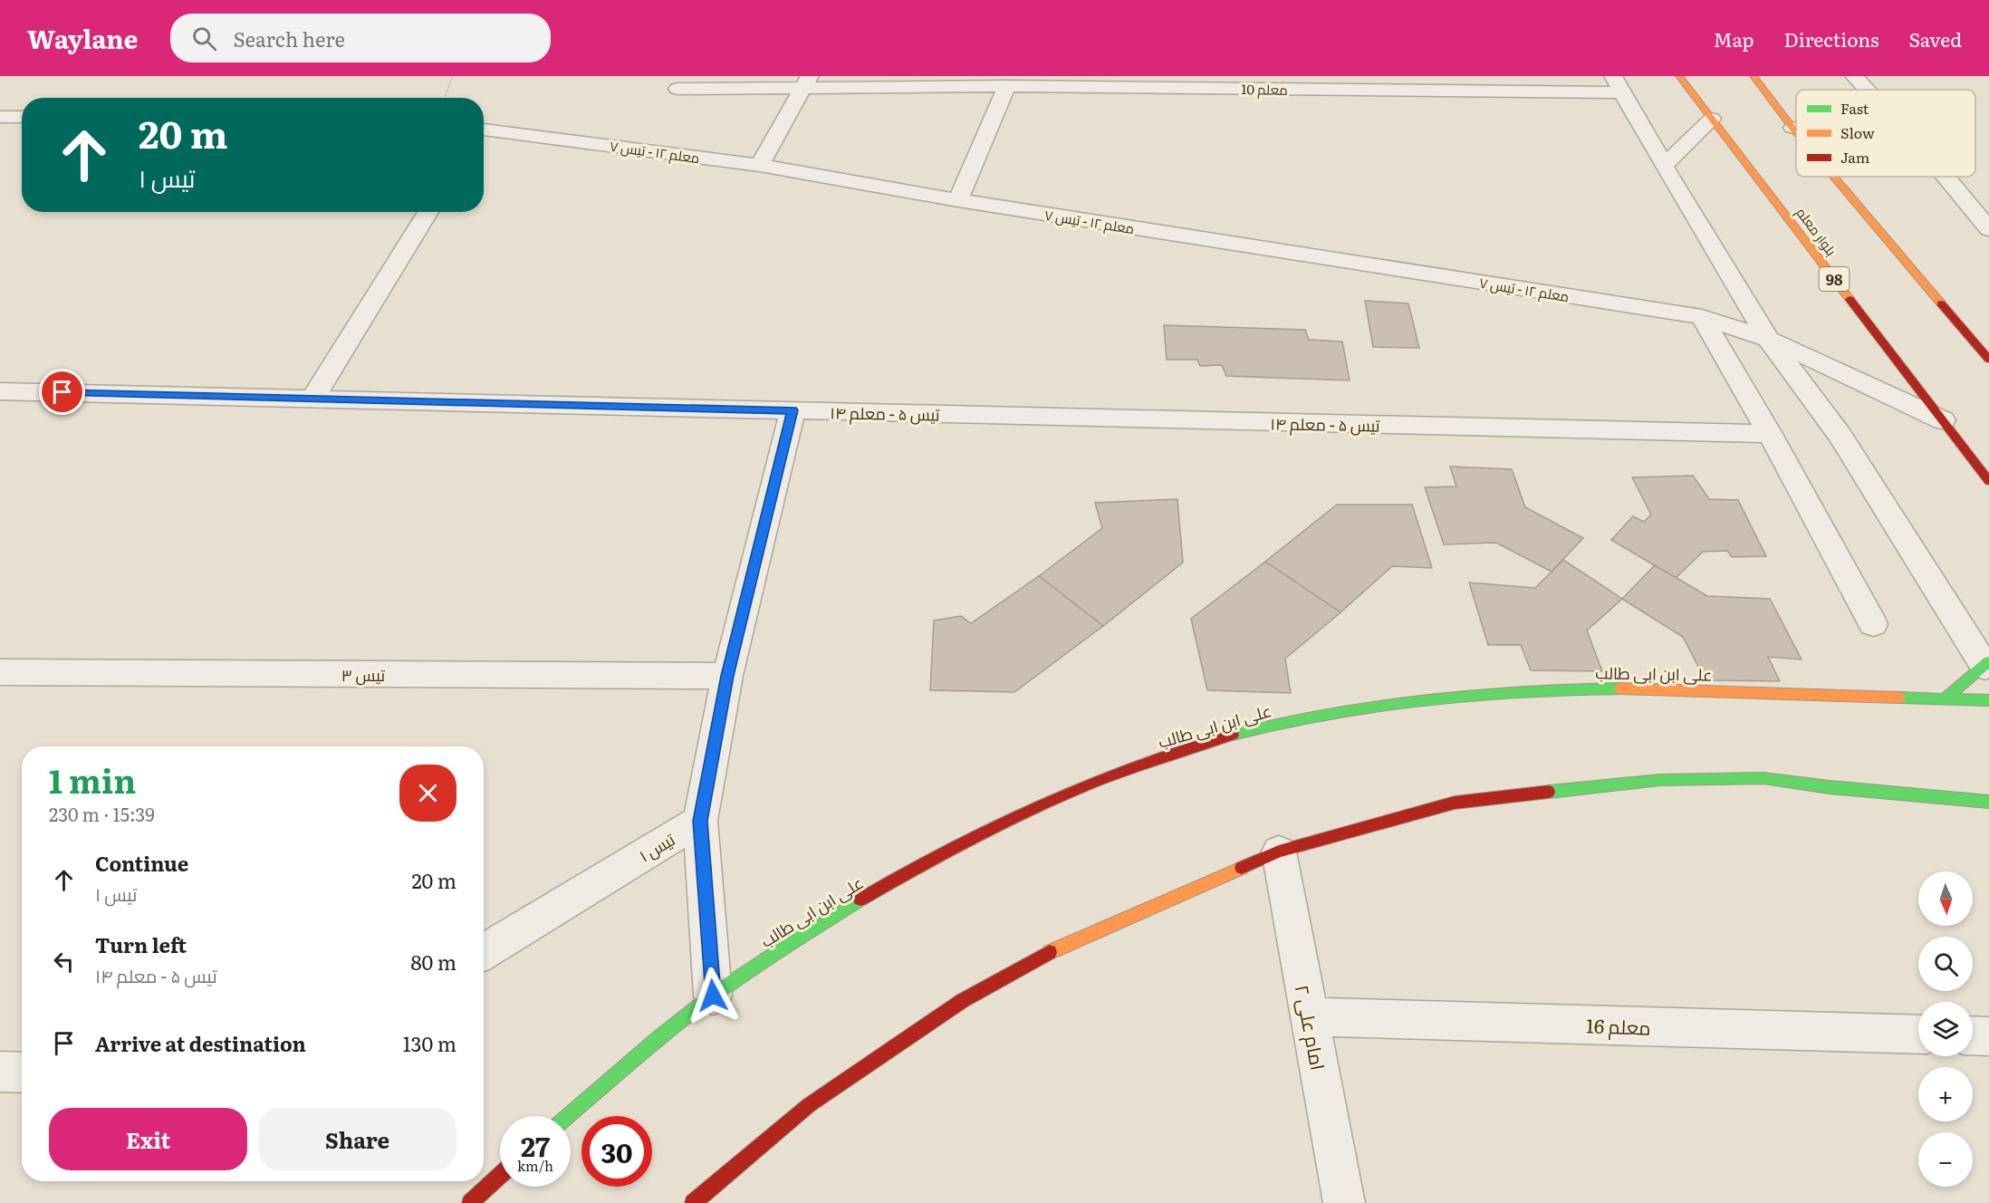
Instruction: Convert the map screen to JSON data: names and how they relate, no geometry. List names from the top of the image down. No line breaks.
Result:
{"streets":{"main road":["بلوار معلم","98","علی ابن ابی طالب"],"street":["معلم 10","معلم ۱۲ - تیس ۷","تیس ۵ - معلم ۱۴","تیس ۳","تیس ۱","معلم 16","امام علی ۲"]},"crossings":[["معلم ۱۲ - تیس ۷","بلوار معلم"],["معلم 16","امام علی ۲"]],"legend":["Fast","Slow","Jam"],"north":"bottom","page":{"header":"Waylane","search":"Search here","nav":["Map","Directions","Saved"],"turn":["20 m","تیس ۱"],"heading":["1 min","230 m · 15:39"],"list":[{"name":"Continue","note":"تیس ۱","value":"20 m"},{"name":"Turn left","note":"تیس ۵ - معلم ۱۴","value":"80 m"},{"name":"Arrive at destination","value":"130 m"}],"map_buttons":["+","−"],"buttons":["Exit","Share"],"speed":"27 km/h","limit":"30"}}
